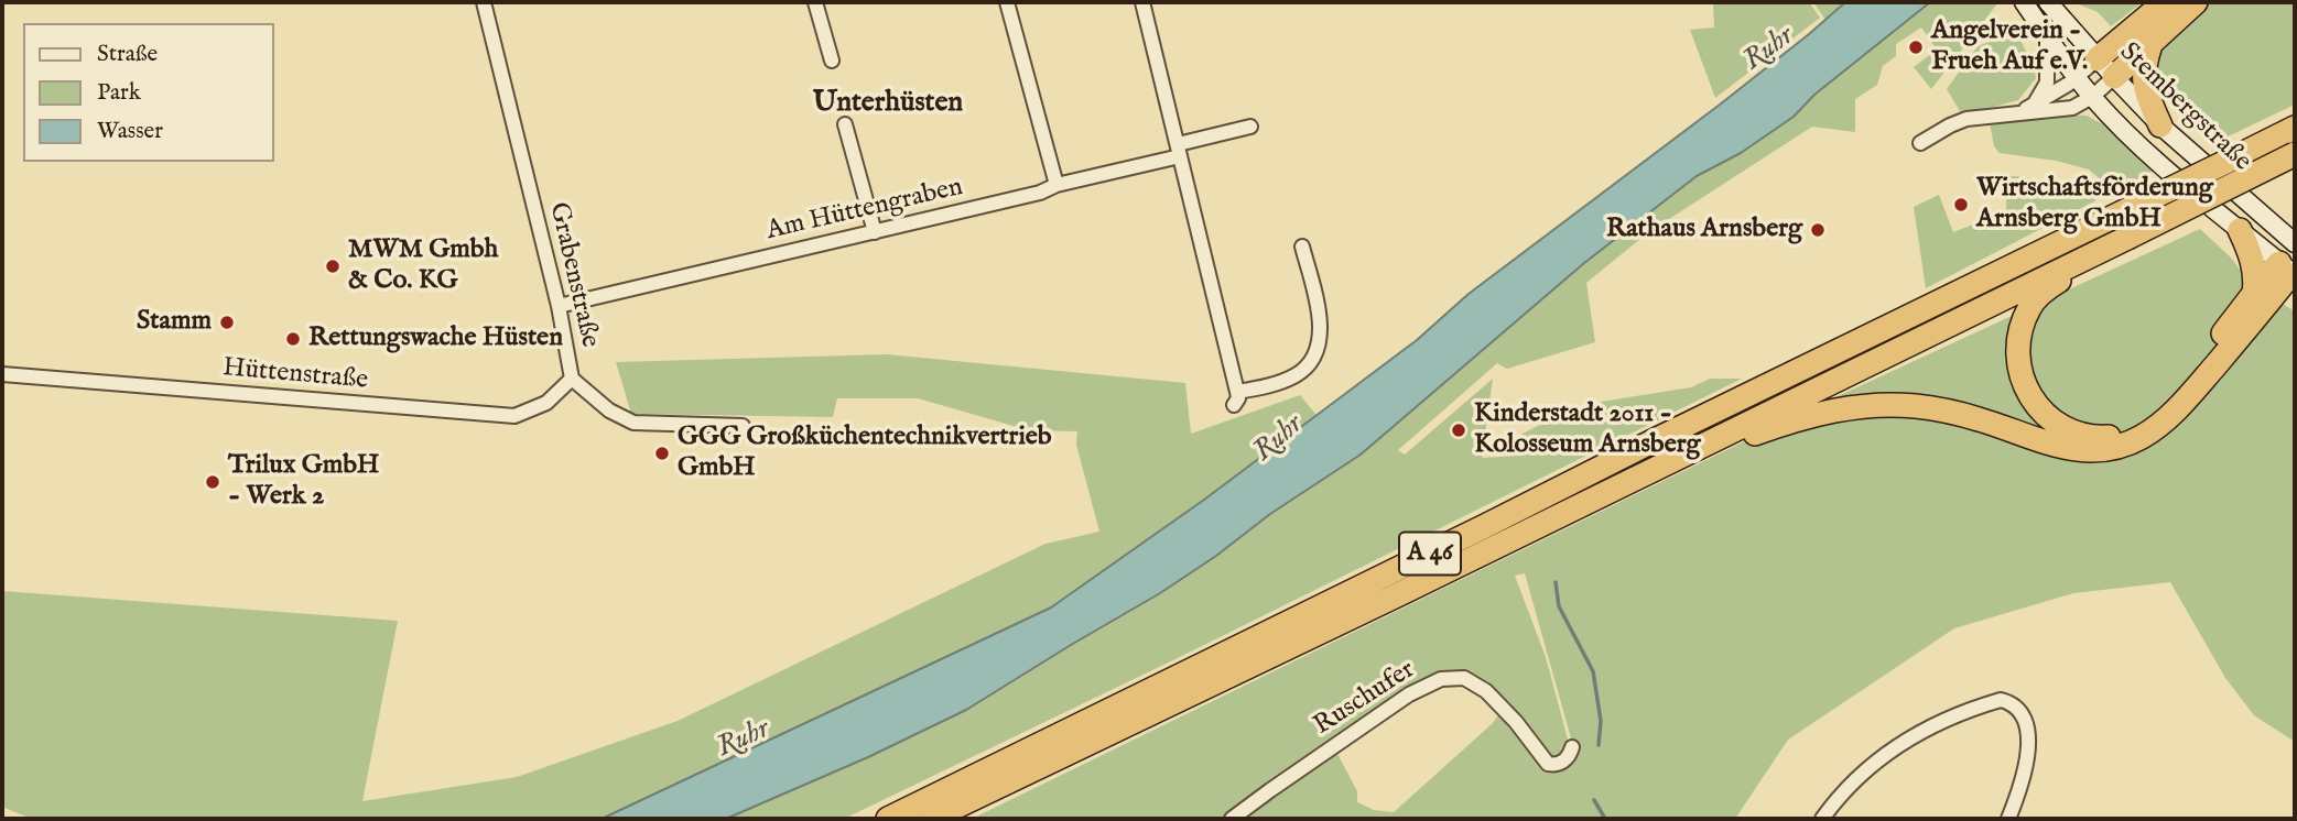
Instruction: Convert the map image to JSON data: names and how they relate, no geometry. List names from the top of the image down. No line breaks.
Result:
{"streets":{"highway":["A 46"],"main road":["Stembergstraße"],"street":["Am Hüttengraben","Grabenstraße","Hüttenstraße","Ruschufer"]},"crossings":[["Am Hüttengraben","Grabenstraße"],["Grabenstraße","Hüttenstraße"]],"districts":["Unterhüsten"],"water":["Ruhr"],"places":["Angelverein - Frueh Auf e.V.","Wirtschaftsförderung Arnsberg GmbH","Rathaus Arnsberg","MWM Gmbh & Co. KG","Stamm","Rettungswache Hüsten","Kinderstadt 2011 - Kolosseum Arnsberg","GGG Großküchentechnikvertrieb GmbH","Trilux GmbH - Werk 2"],"legend":["Straße","Park","Wasser"]}
